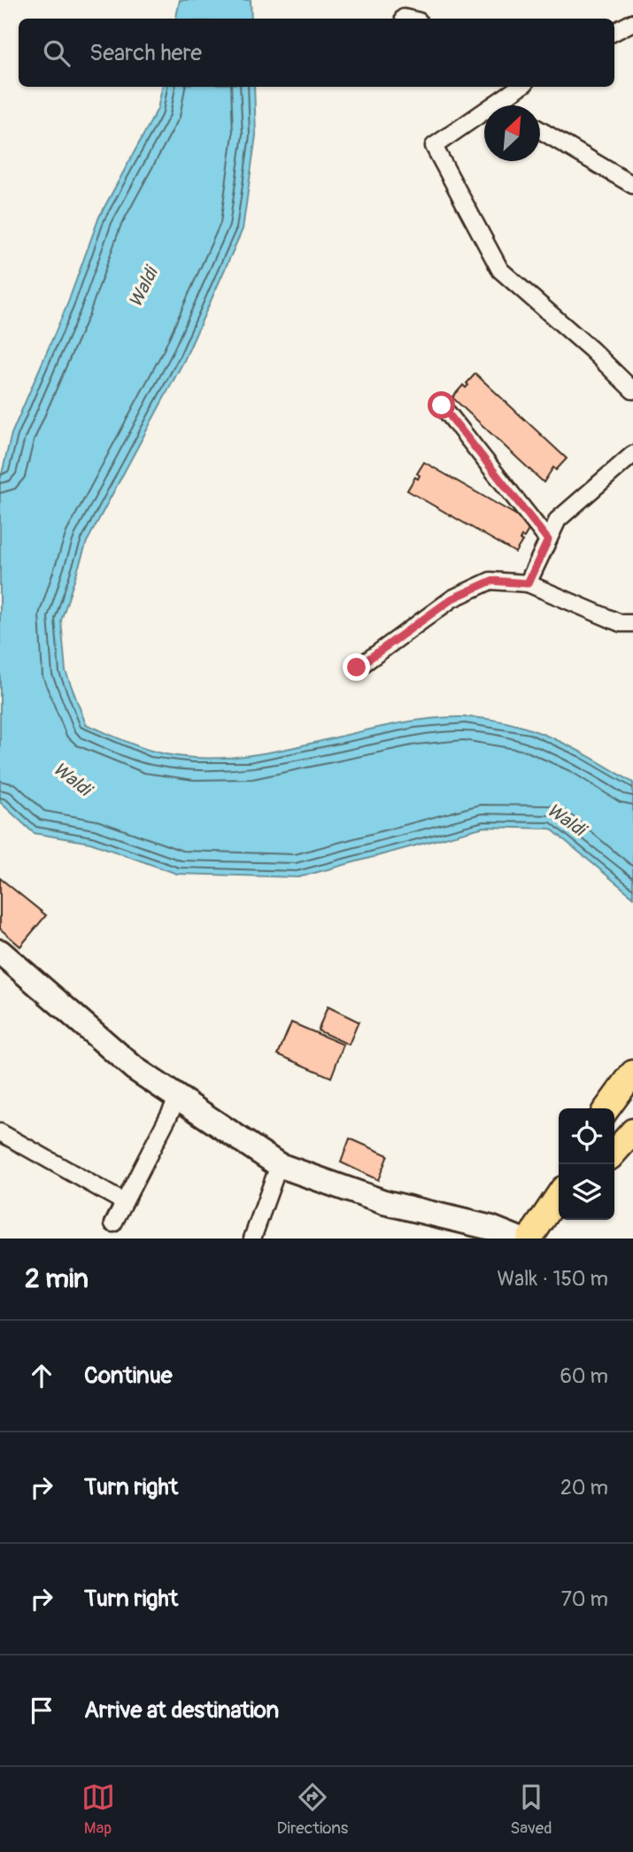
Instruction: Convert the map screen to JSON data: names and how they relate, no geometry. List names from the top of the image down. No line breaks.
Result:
{"water":["Waldi"],"north":"top right","page":{"search":"Search here","heading":["2 min","Walk · 150 m"],"list":[["Continue","60 m"],["Turn right","20 m"],["Turn right","70 m"],"Arrive at destination"],"nav":["Map","Directions","Saved"]}}
